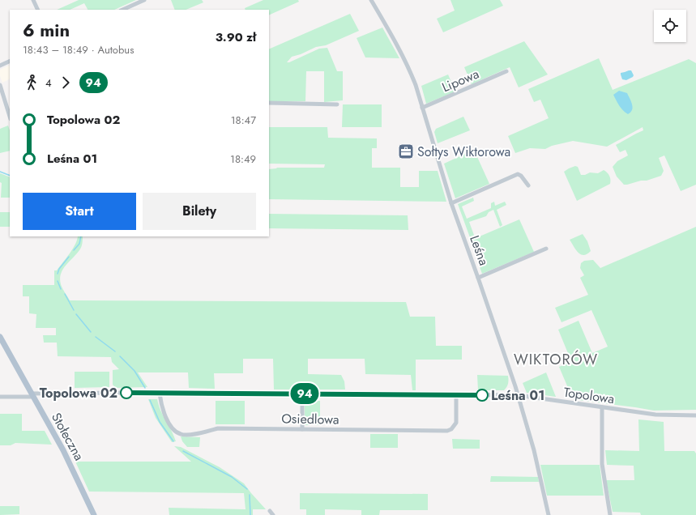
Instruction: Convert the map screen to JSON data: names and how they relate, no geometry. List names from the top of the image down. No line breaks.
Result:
{"streets":{"main road":["Stołeczna"],"street":["Lipowa","Leśna","Topolowa","Osiedlowa"]},"crossings":[["Lipowa","Leśna"],["Leśna","Topolowa"],["Topolowa","Osiedlowa"],["Topolowa","Stołeczna"]],"districts":["WIKTORÓW"],"places":{"office":["Sołtys Wiktorowa"],"other":["Topolowa 02","Leśna 01"]},"lines":["bus line 94"],"page":{"on_map":"94","heading":["6 min","18:43 – 18:49 · Autobus","3.90 zł"],"legs":["4","94"],"list":[{"name":"Topolowa 02","value":"18:47"},{"name":"Leśna 01","value":"18:49"}],"buttons":["Start","Bilety"]}}
